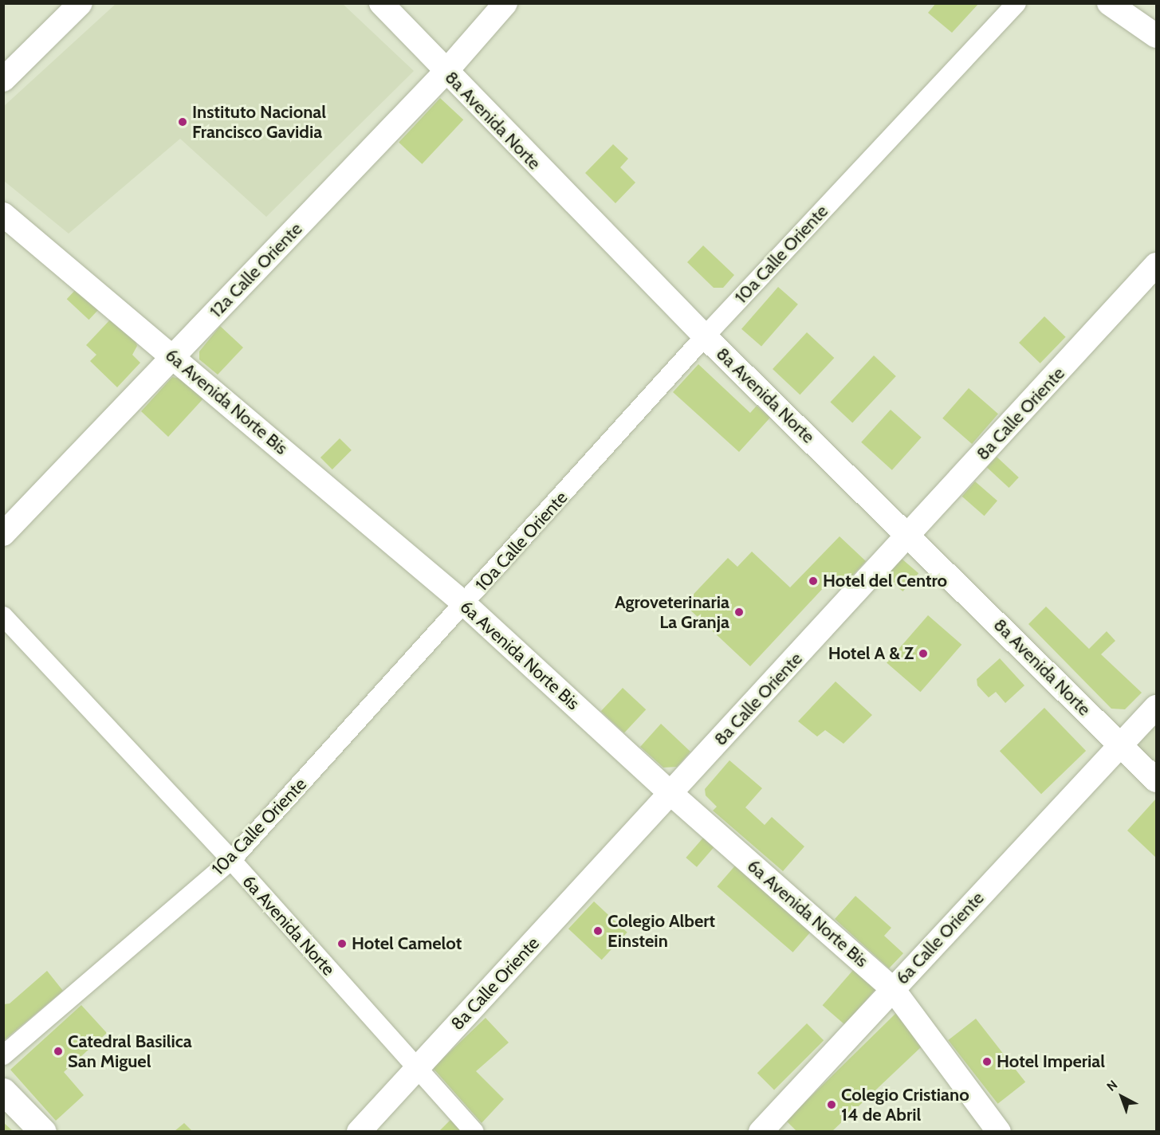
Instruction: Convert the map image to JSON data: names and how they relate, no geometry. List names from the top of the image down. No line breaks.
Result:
{"streets":{"street":["8a Avenida Norte","10a Calle Oriente","12a Calle Oriente","6a Avenida Norte Bis","8a Calle Oriente","6a Avenida Norte","6a Calle Oriente"]},"crossings":[["8a Avenida Norte","10a Calle Oriente"],["8a Avenida Norte","12a Calle Oriente"],["8a Avenida Norte","8a Calle Oriente"],["8a Avenida Norte","6a Calle Oriente"],["10a Calle Oriente","6a Avenida Norte Bis"],["10a Calle Oriente","6a Avenida Norte"],["12a Calle Oriente","6a Avenida Norte Bis"],["6a Avenida Norte Bis","8a Calle Oriente"],["6a Avenida Norte Bis","6a Calle Oriente"],["8a Calle Oriente","6a Avenida Norte"]],"places":["Instituto Nacional Francisco Gavidia","Hotel del Centro","Agroveterinaria La Granja","Hotel A & Z","Colegio Albert Einstein","Hotel Camelot","Catedral Basilica San Miguel","Hotel Imperial","Colegio Cristiano 14 de Abril"],"north":"top left"}
